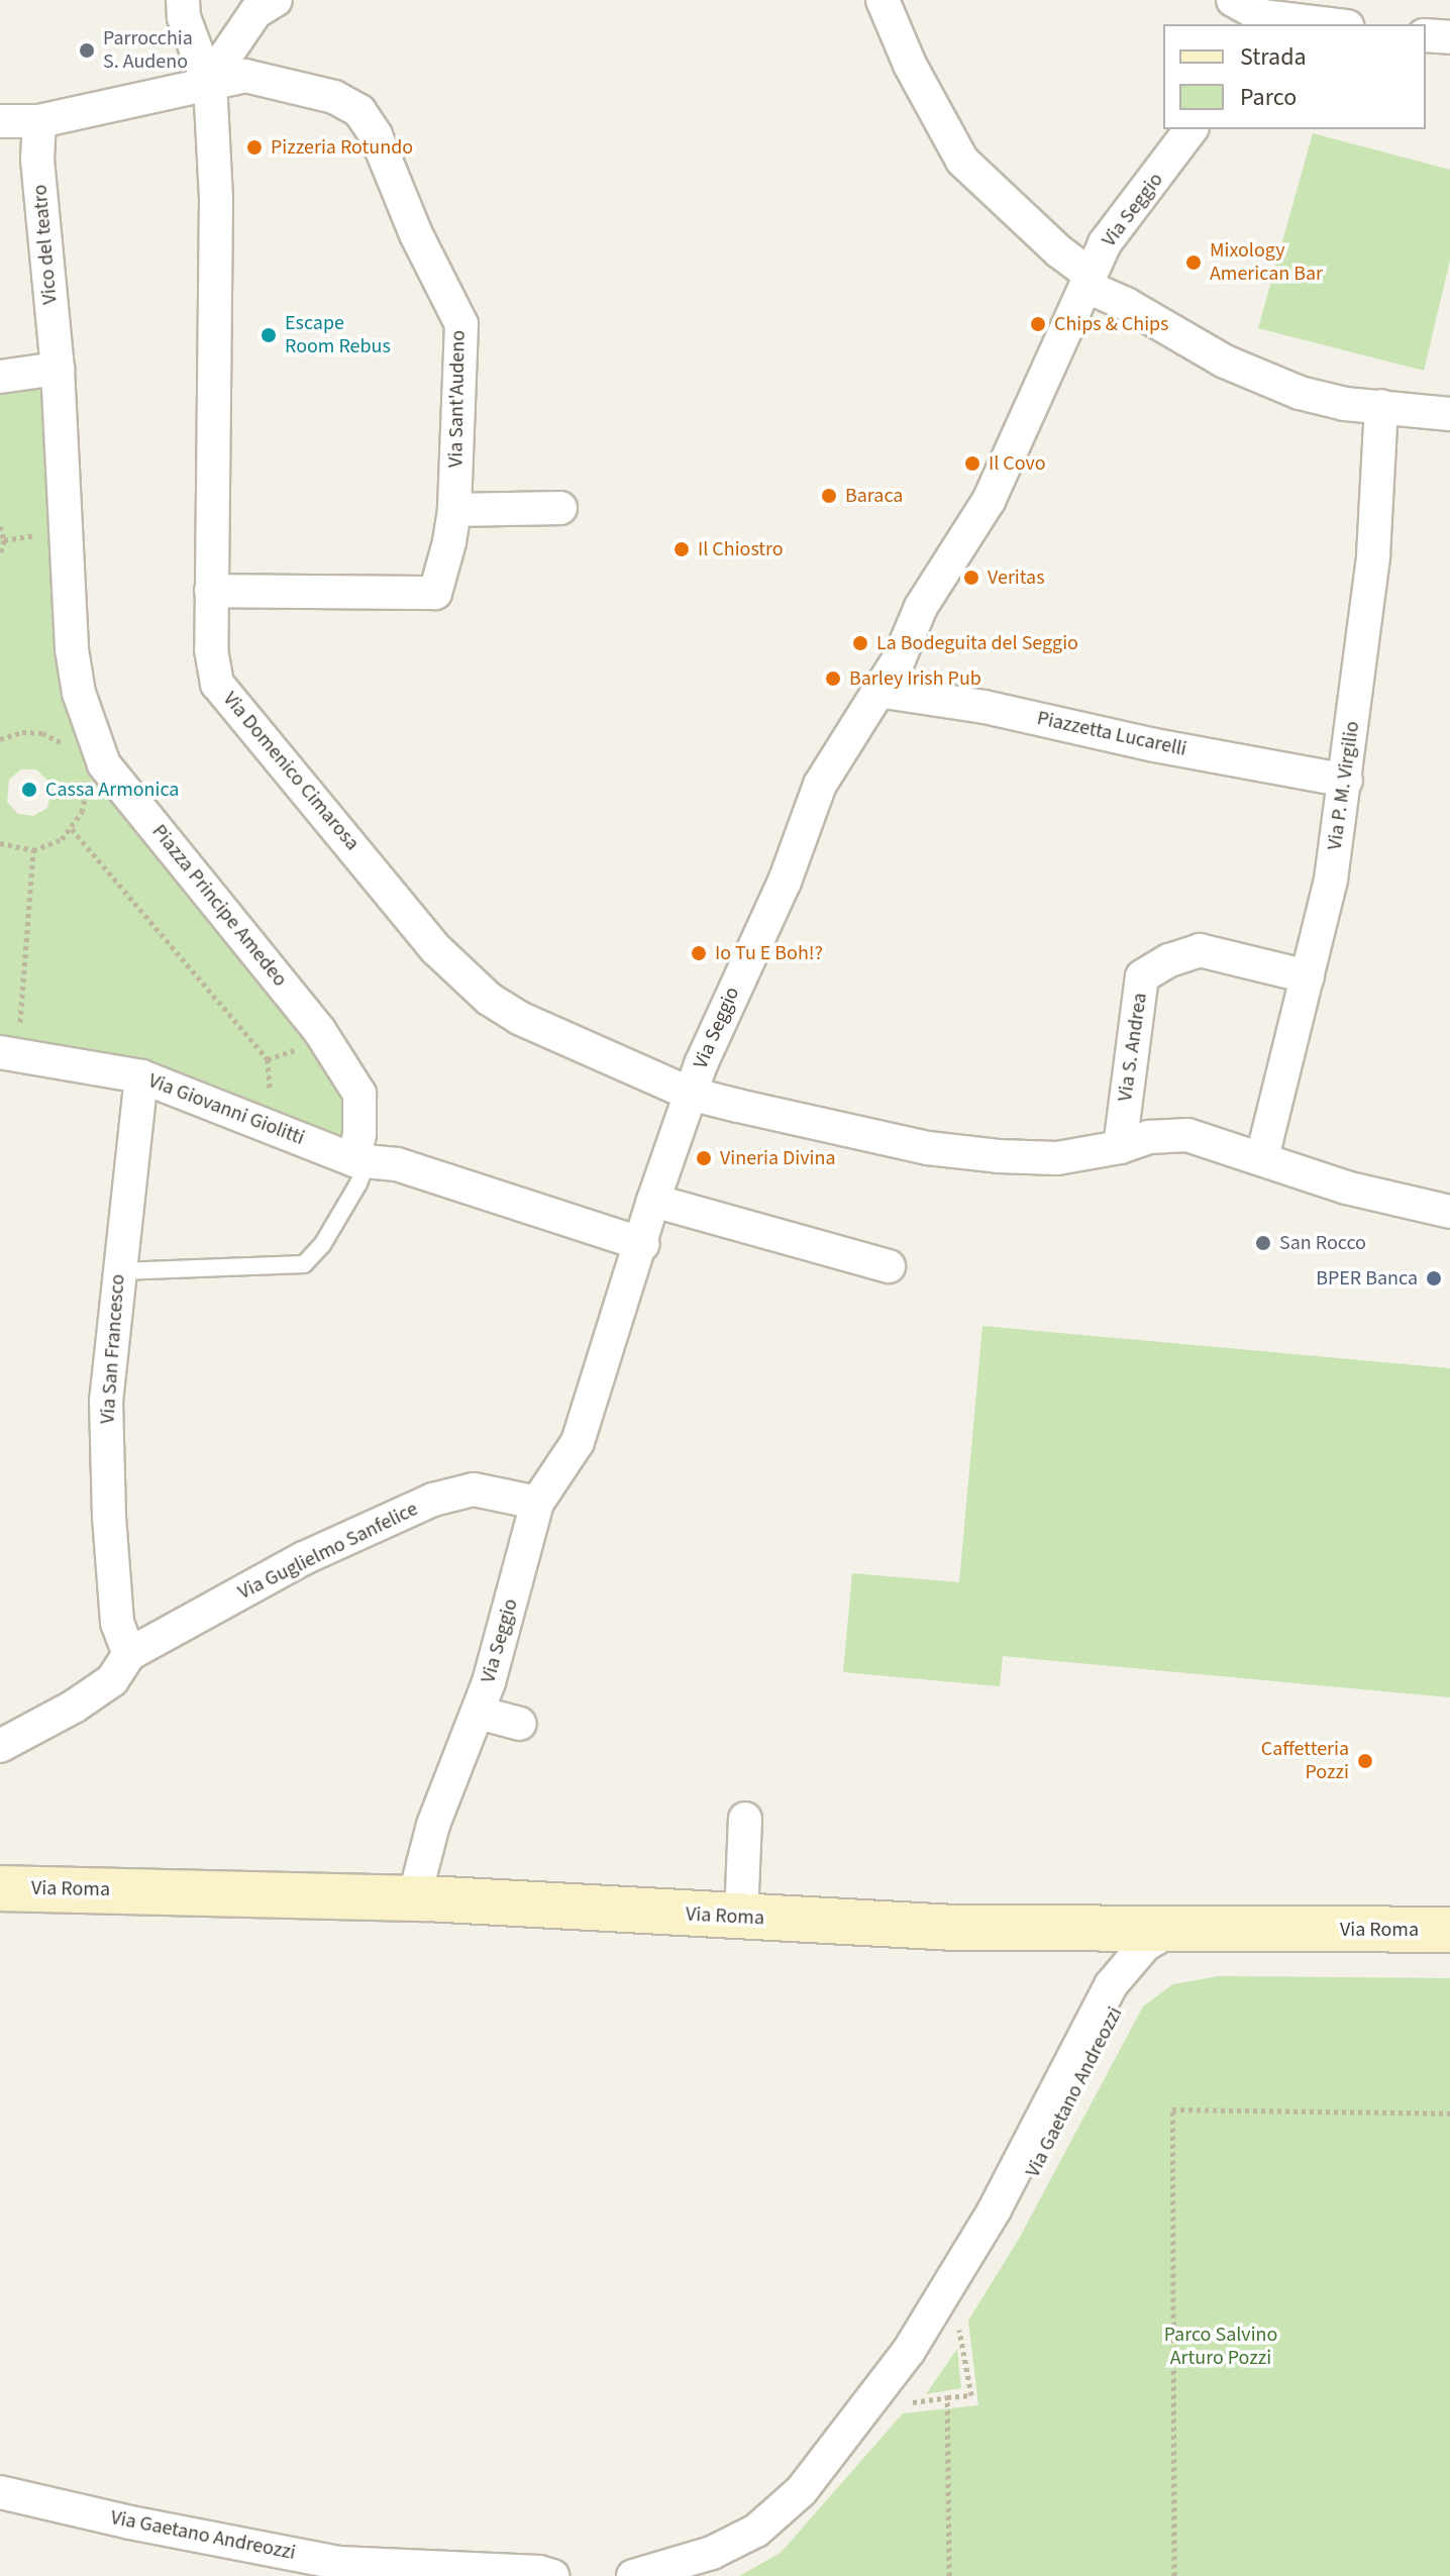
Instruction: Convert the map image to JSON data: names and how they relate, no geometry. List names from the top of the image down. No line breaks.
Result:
{"streets":{"street":["Via Seggio","Vico del teatro","Via Sant'Audeno","Piazzetta Lucarelli","Via Domenico Cimarosa","Via P. M. Virgilio","Piazza Principe Amedeo","Via S. Andrea","Via Giovanni Giolitti","Via San Francesco","Via Guglielmo Sanfelice","Via Roma","Via Gaetano Andreozzi"]},"crossings":[["Via Seggio","Piazzetta Lucarelli"],["Via Seggio","Via Domenico Cimarosa"],["Via Seggio","Via Giovanni Giolitti"],["Via Seggio","Via Guglielmo Sanfelice"],["Via Seggio","Via Roma"],["Vico del teatro","Via Sant'Audeno"],["Vico del teatro","Piazza Principe Amedeo"],["Via Sant'Audeno","Via Domenico Cimarosa"],["Piazzetta Lucarelli","Via P. M. Virgilio"],["Via Domenico Cimarosa","Via P. M. Virgilio"],["Via Domenico Cimarosa","Via S. Andrea"],["Via P. M. Virgilio","Via S. Andrea"],["Piazza Principe Amedeo","Via Giovanni Giolitti"],["Via Giovanni Giolitti","Via San Francesco"],["Via San Francesco","Via Guglielmo Sanfelice"]],"parks":["Parco Salvino Arturo Pozzi"],"places":["Parrocchia S. Audeno","Pizzeria Rotundo","Mixology American Bar","Chips & Chips","Escape Room Rebus","Il Covo","Baraca","Il Chiostro","Veritas","La Bodeguita del Seggio","Barley Irish Pub","Cassa Armonica","Io Tu E Boh!?","Vineria Divina","San Rocco","BPER Banca","Caffetteria Pozzi"],"legend":["Strada","Parco"]}
